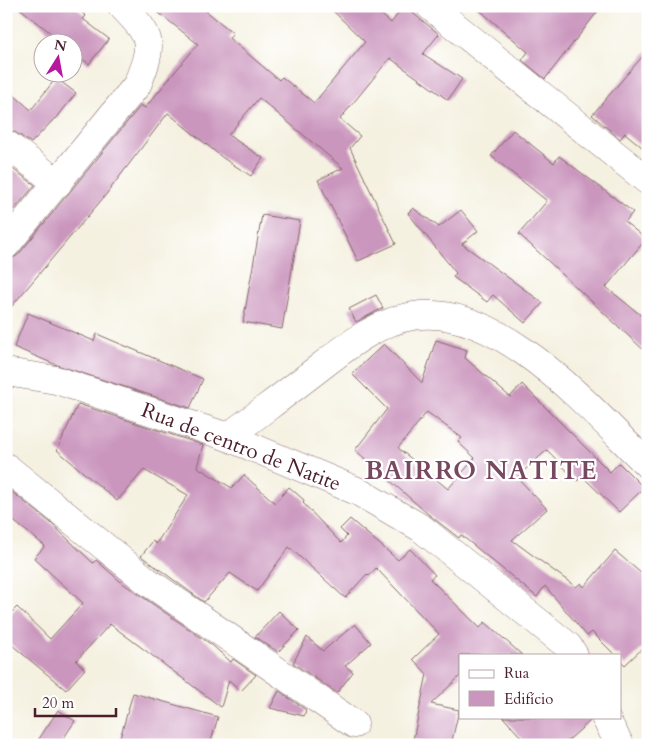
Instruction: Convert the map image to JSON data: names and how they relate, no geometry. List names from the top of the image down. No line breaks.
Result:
{"streets":{"street":["Rua de centro de Natite"]},"districts":["BAIRRO NATITE"],"legend":["Rua","Edifício"],"scale_bar":"20 m","north":"top"}
